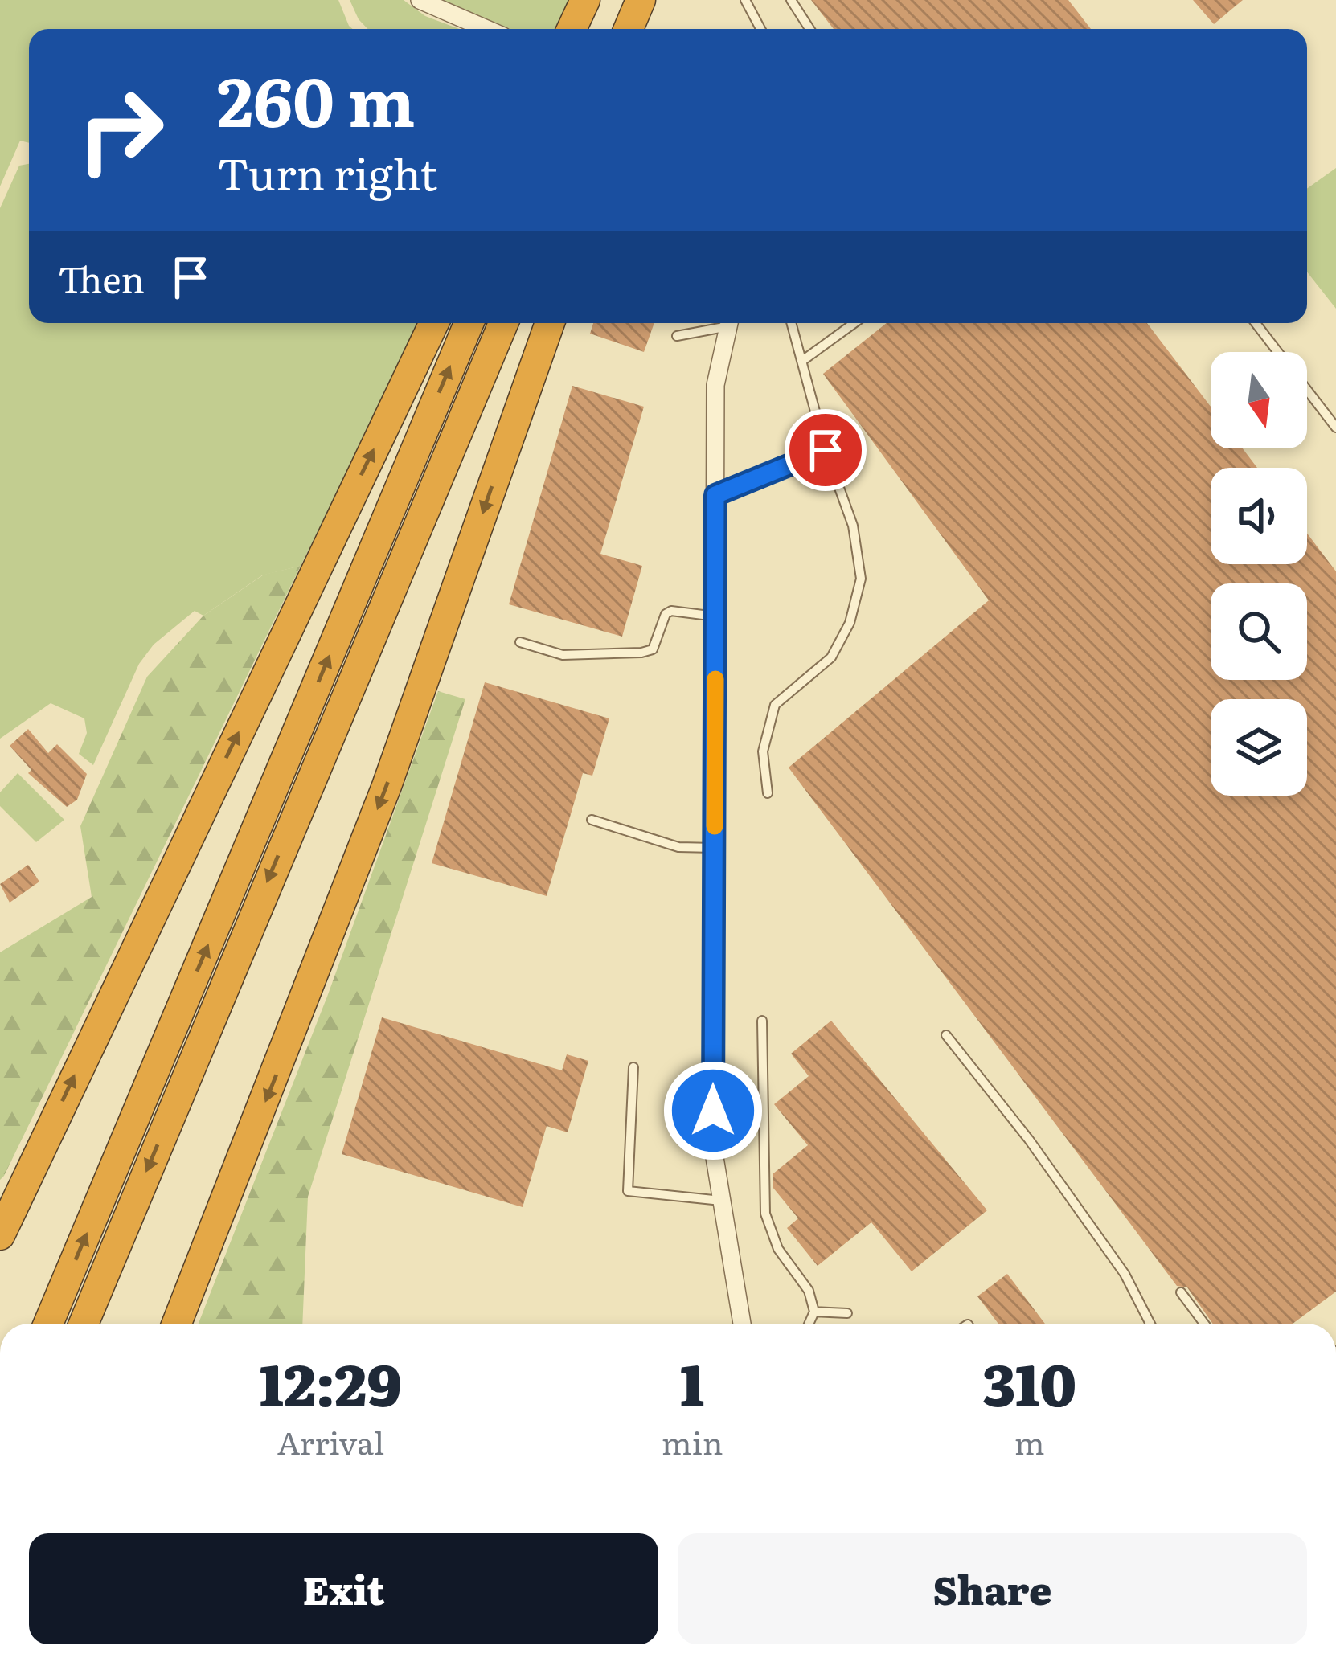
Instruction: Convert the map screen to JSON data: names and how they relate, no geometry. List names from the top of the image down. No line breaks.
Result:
{"north":"bottom","page":{"turn":["260 m","Turn right"],"then":"Then","eta":["12:29","Arrival","1","min","310","m"],"buttons":["Exit","Share"]}}
